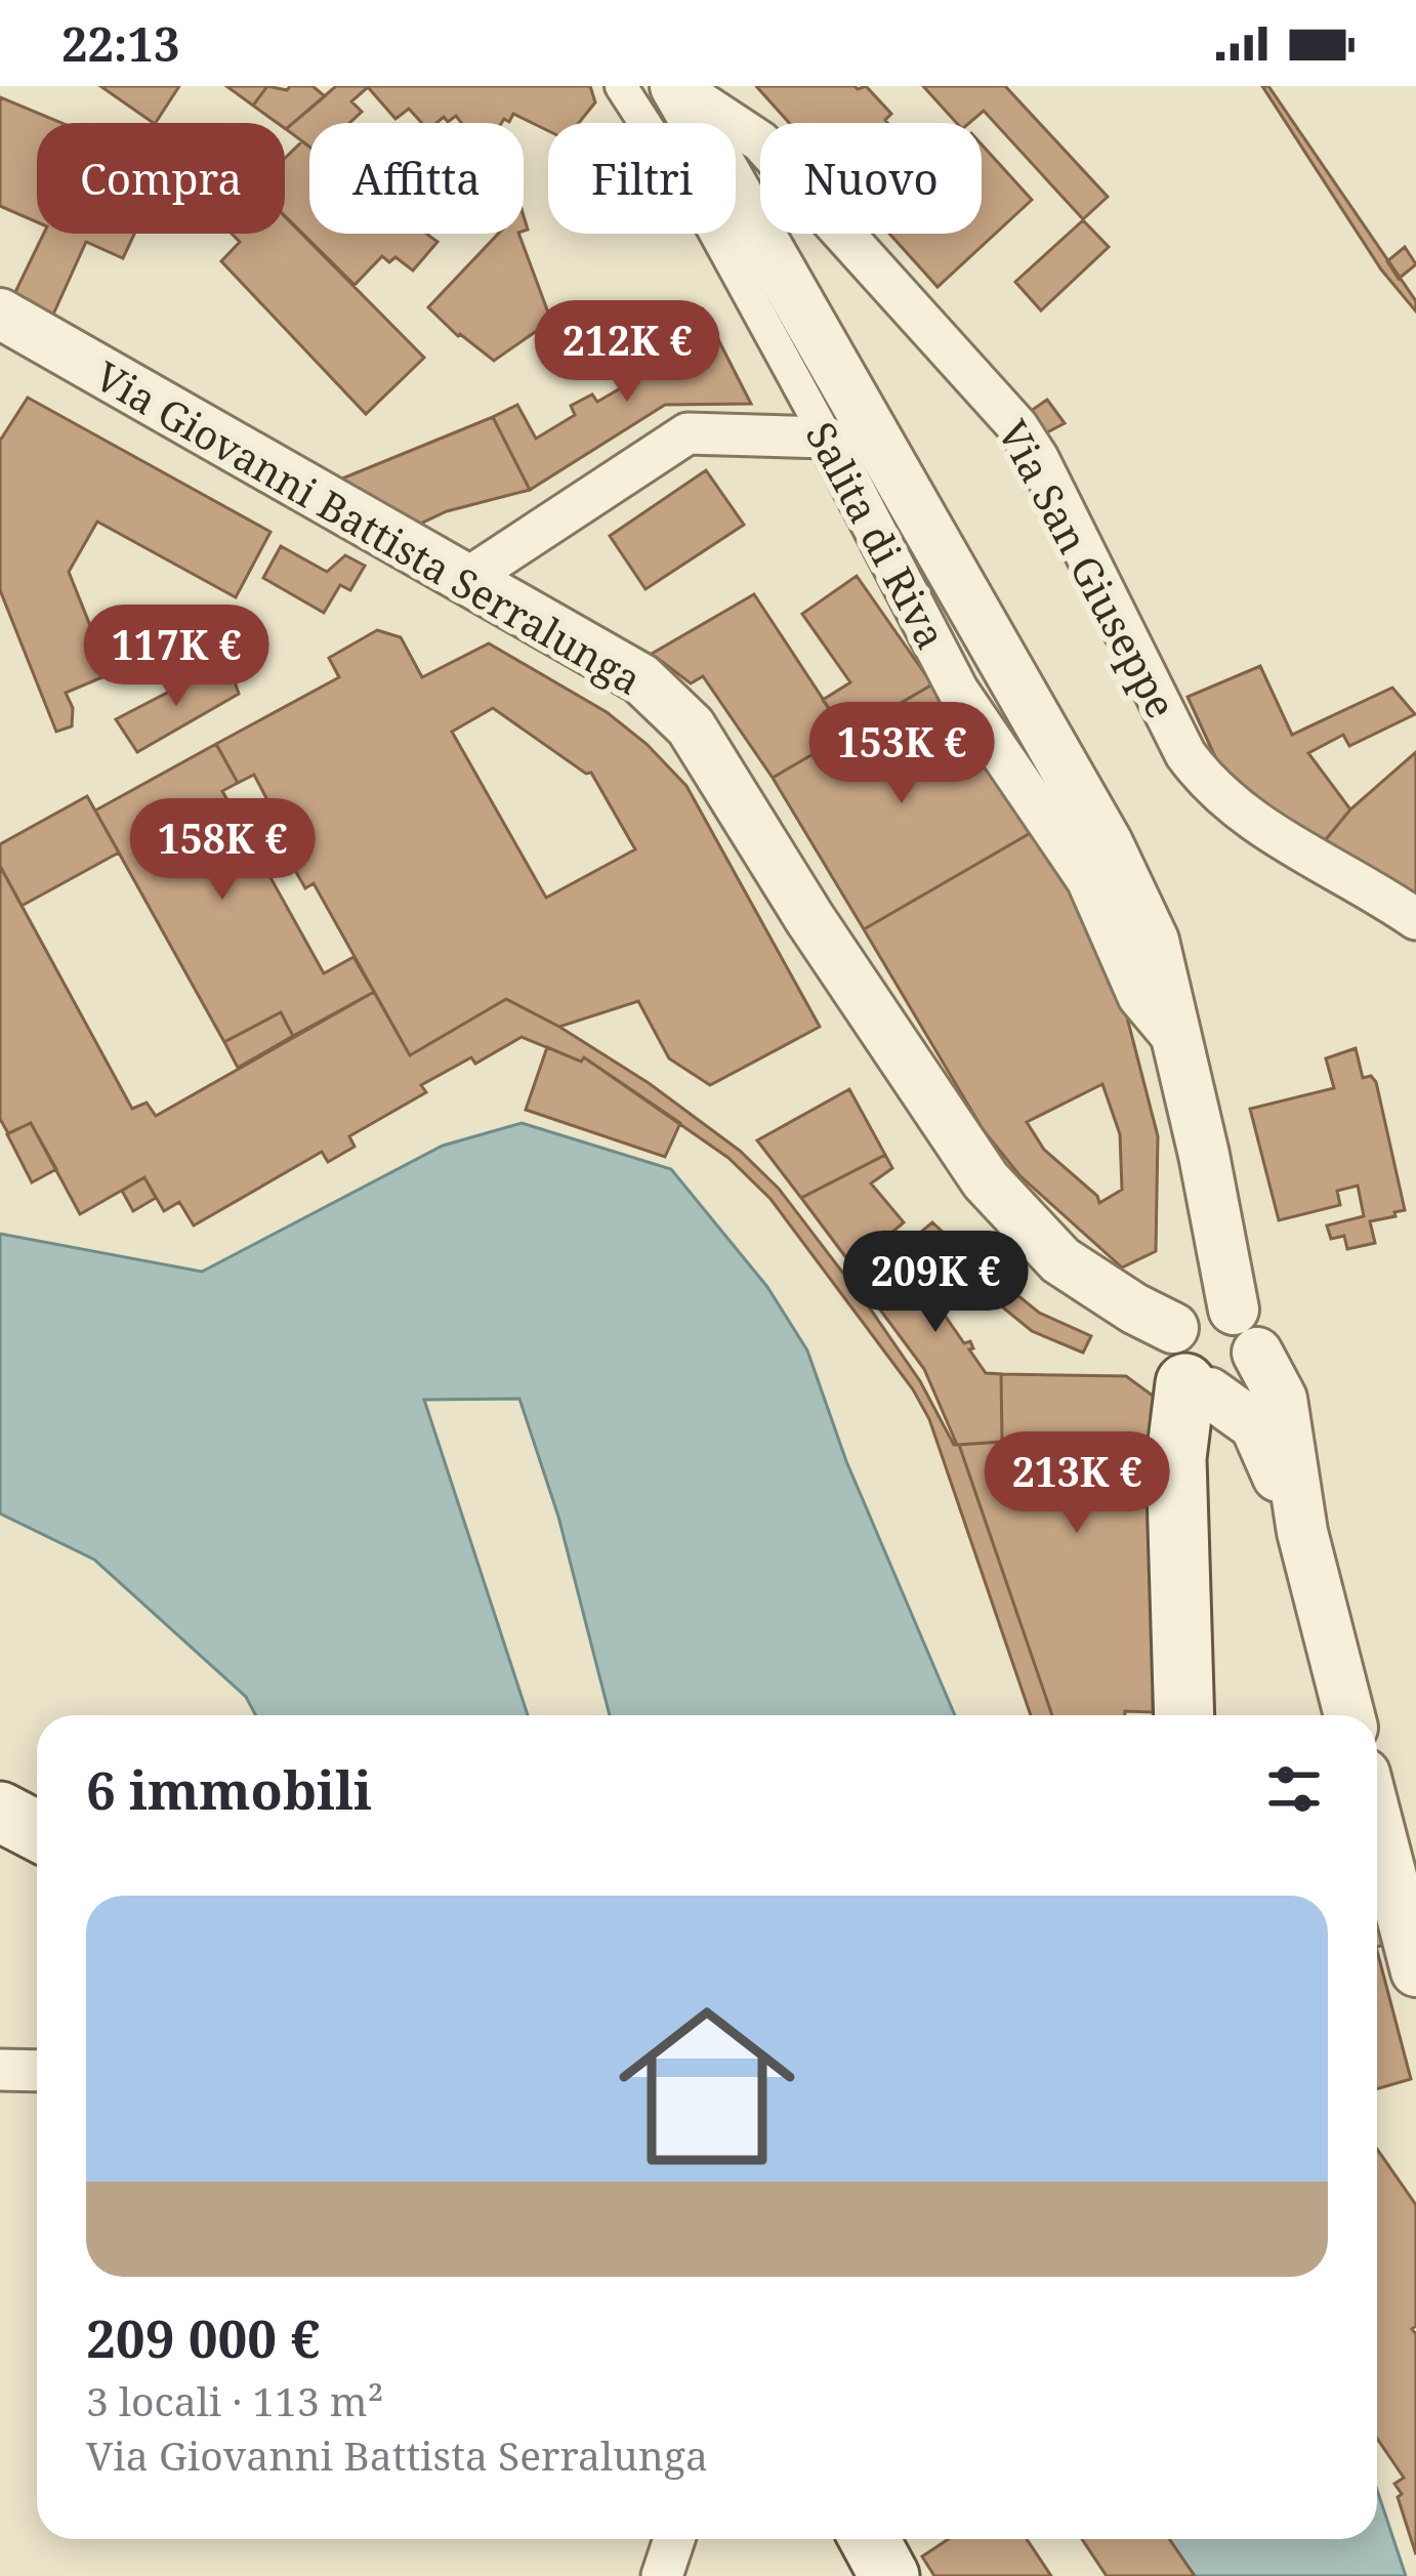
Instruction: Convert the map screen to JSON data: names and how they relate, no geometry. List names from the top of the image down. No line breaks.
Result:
{"streets":{"street":["Via Giovanni Battista Serralunga","Salita di Riva","Via San Giuseppe"]},"crossings":[["Via Giovanni Battista Serralunga","Salita di Riva"],["Salita di Riva","Via San Giuseppe"]],"page":{"status":"22:13","chip":["Compra","Affitta","Filtri","Nuovo"],"price":["212K €","117K €","153K €","158K €","209K €","213K €"],"heading":"6 immobili","list":[{"name":"209 000 €","note":"3 locali · 113 m² · Via Giovanni Battista Serralunga"}]}}
